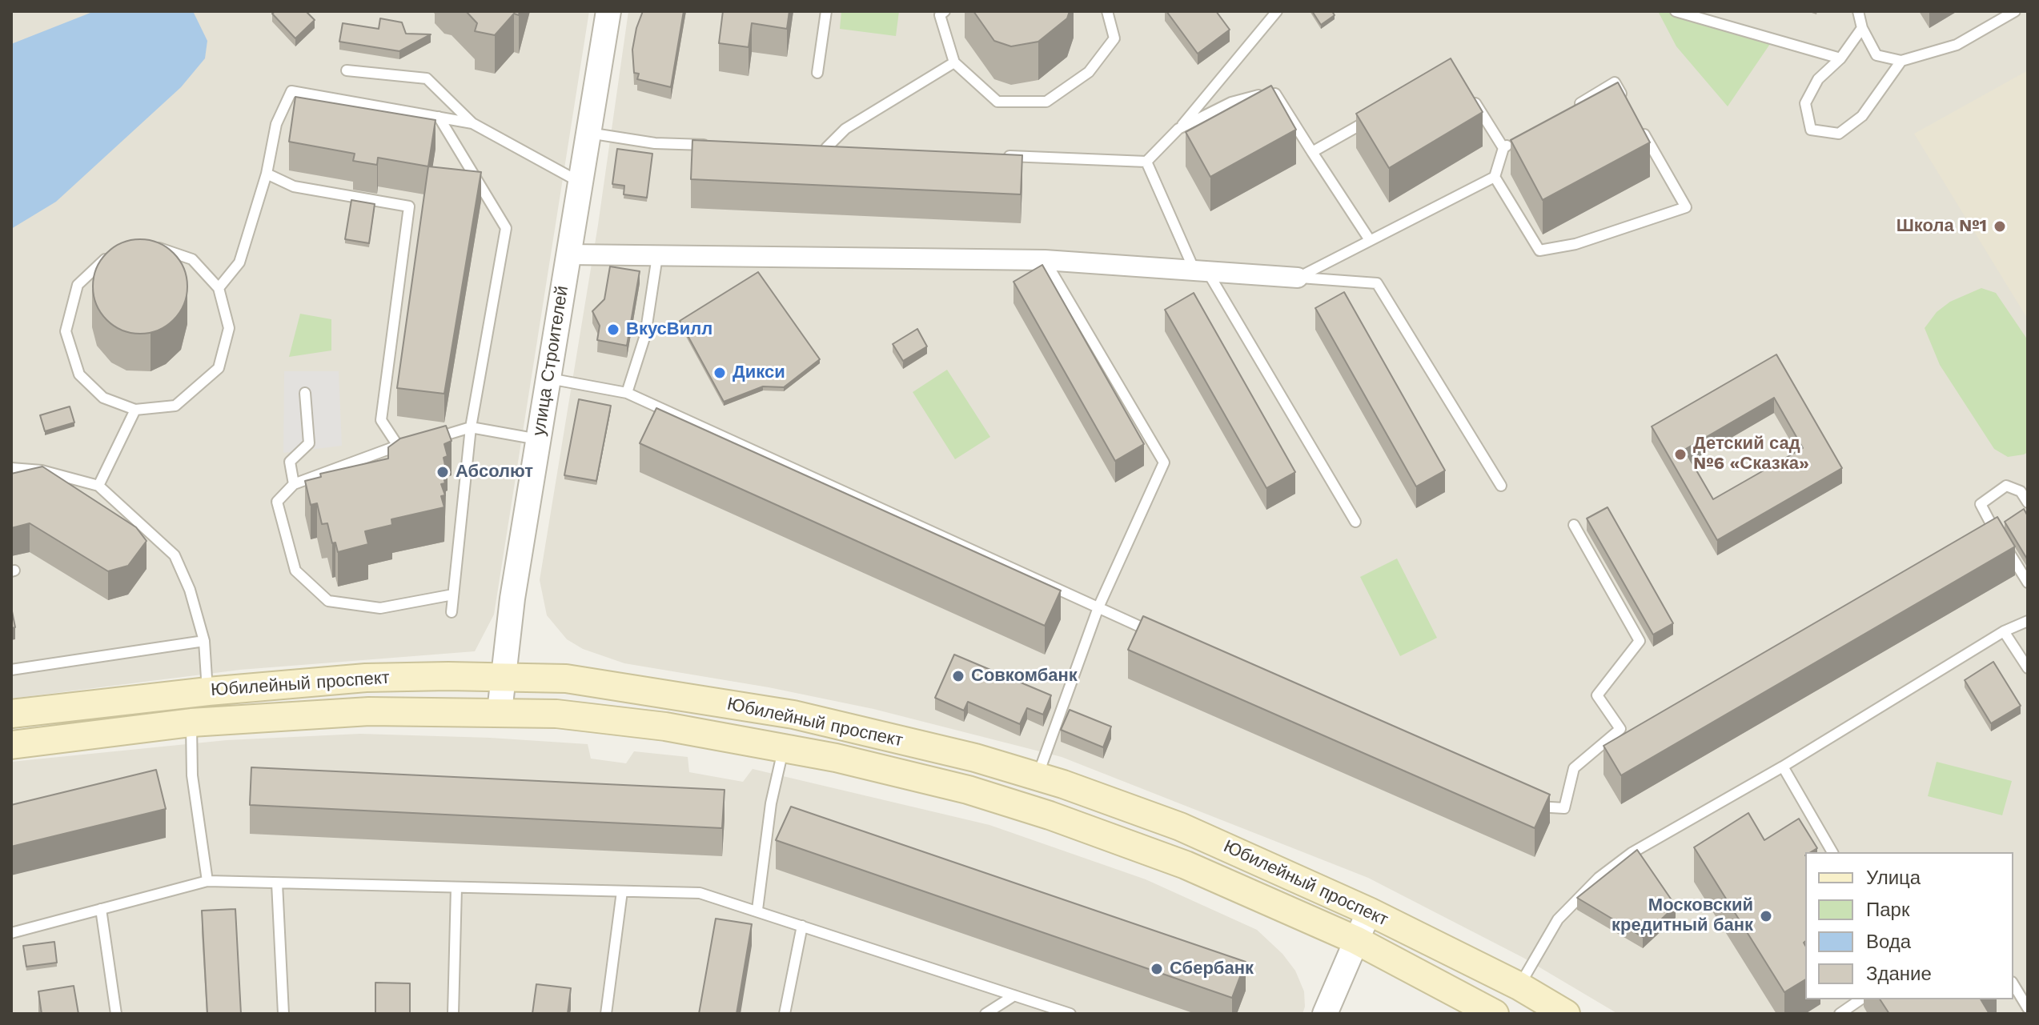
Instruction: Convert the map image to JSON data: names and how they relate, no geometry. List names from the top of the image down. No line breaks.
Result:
{"streets":{"main road":["Юбилейный проспект"],"street":["улица Строителей"]},"crossings":[["улица Строителей","Юбилейный проспект"]],"places":["Школа №1","ВкусВилл","Дикси","Детский сад №6 «Сказка»","Абсолют","Совкомбанк","Московский кредитный банк","Сбербанк"],"legend":["Улица","Парк","Вода","Здание"]}
